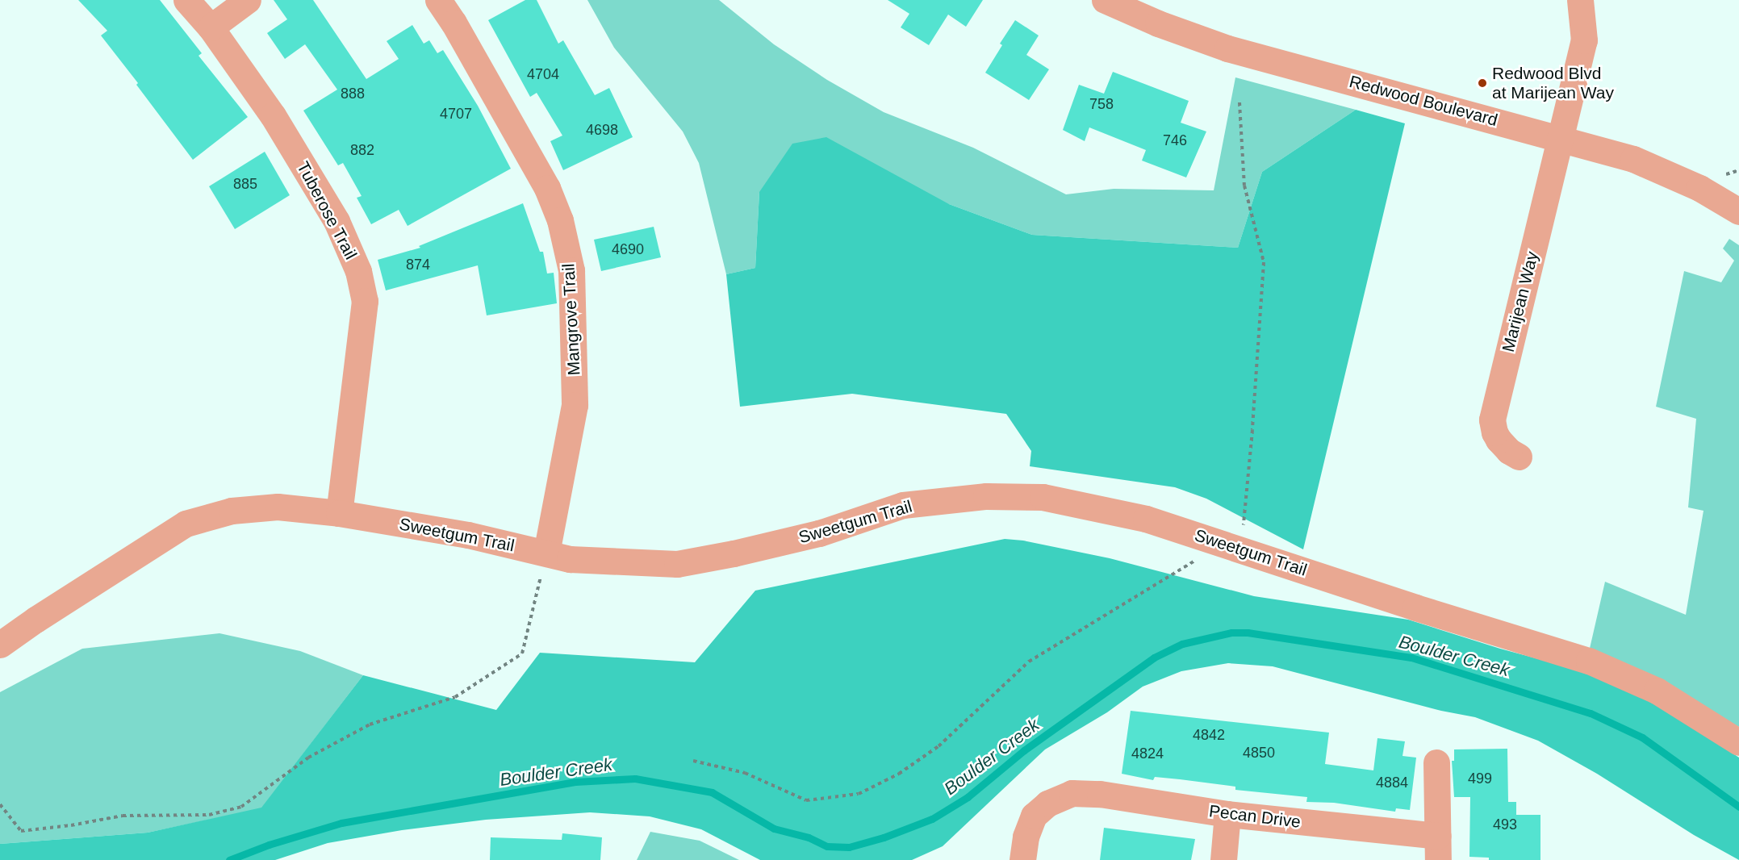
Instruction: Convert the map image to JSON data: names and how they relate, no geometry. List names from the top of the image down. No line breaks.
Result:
{"streets":{"street":["Redwood Boulevard","Tuberose Trail","Marijean Way","Mangrove Trail","Sweetgum Trail","Pecan Drive"]},"crossings":[["Redwood Boulevard","Marijean Way"],["Tuberose Trail","Sweetgum Trail"],["Mangrove Trail","Sweetgum Trail"]],"water":["Boulder Creek"],"places":["Redwood Blvd at Marijean Way"],"house_numbers":["4704","888","758","4707","4698","746","882","885","4690","874","4842","4850","4824","499","4884","493"]}
